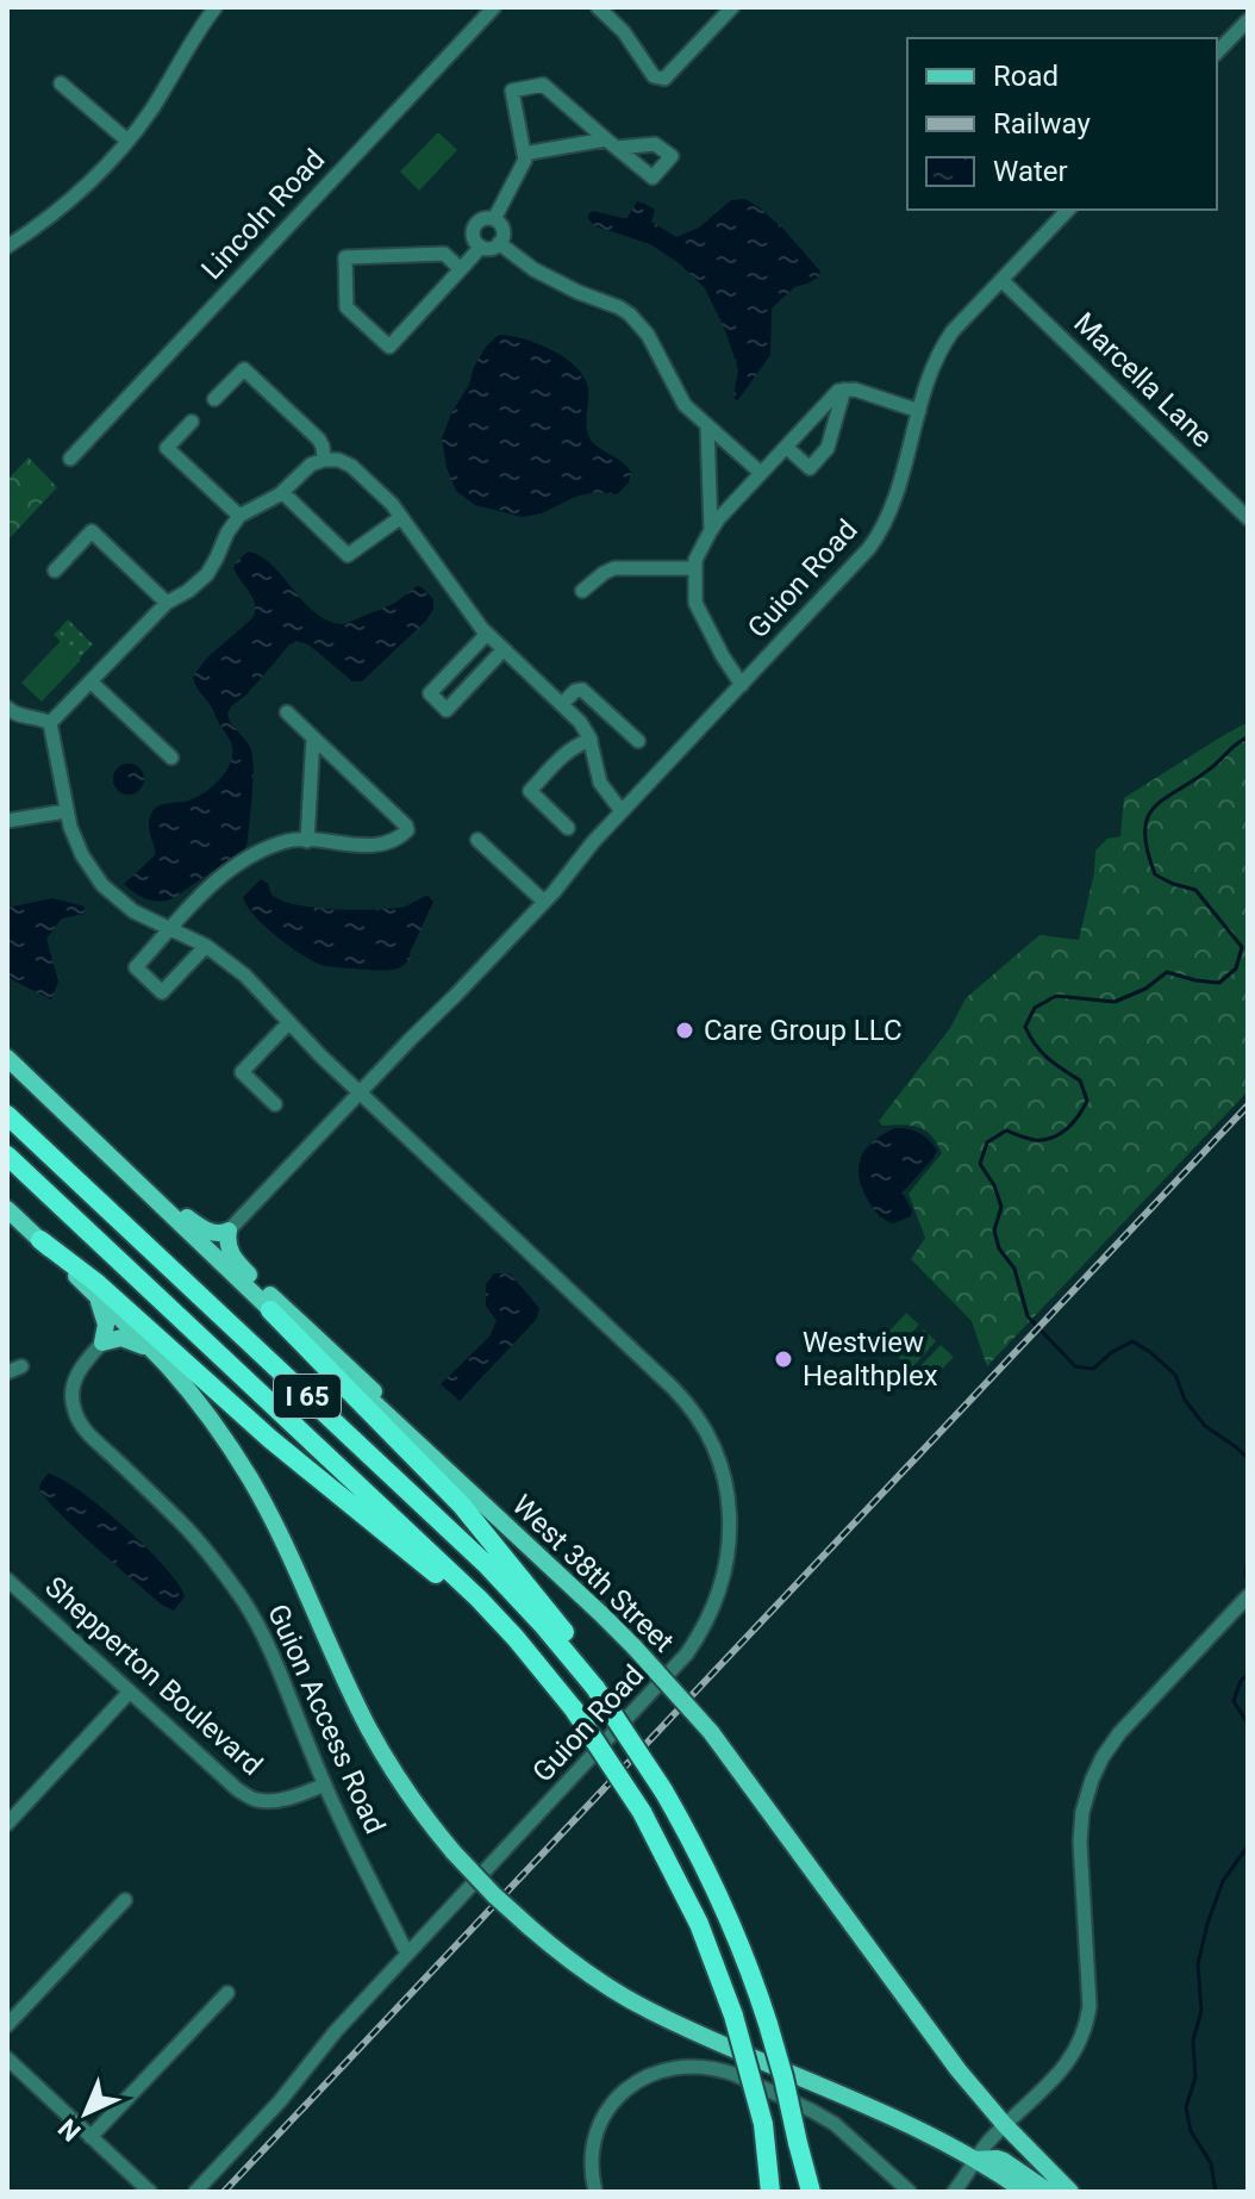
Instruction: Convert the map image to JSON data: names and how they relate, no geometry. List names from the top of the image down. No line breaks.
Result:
{"streets":{"highway":["I 65"],"main road":["West 38th Street"],"street":["Lincoln Road","Marcella Lane","Guion Road","Shepperton Boulevard","Guion Access Road"]},"crossings":[["Marcella Lane","Guion Road"],["Guion Road","Guion Access Road"],["Shepperton Boulevard","Guion Access Road"]],"places":["Care Group LLC","Westview Healthplex"],"legend":["Road","Railway","Water"],"north":"bottom left"}
